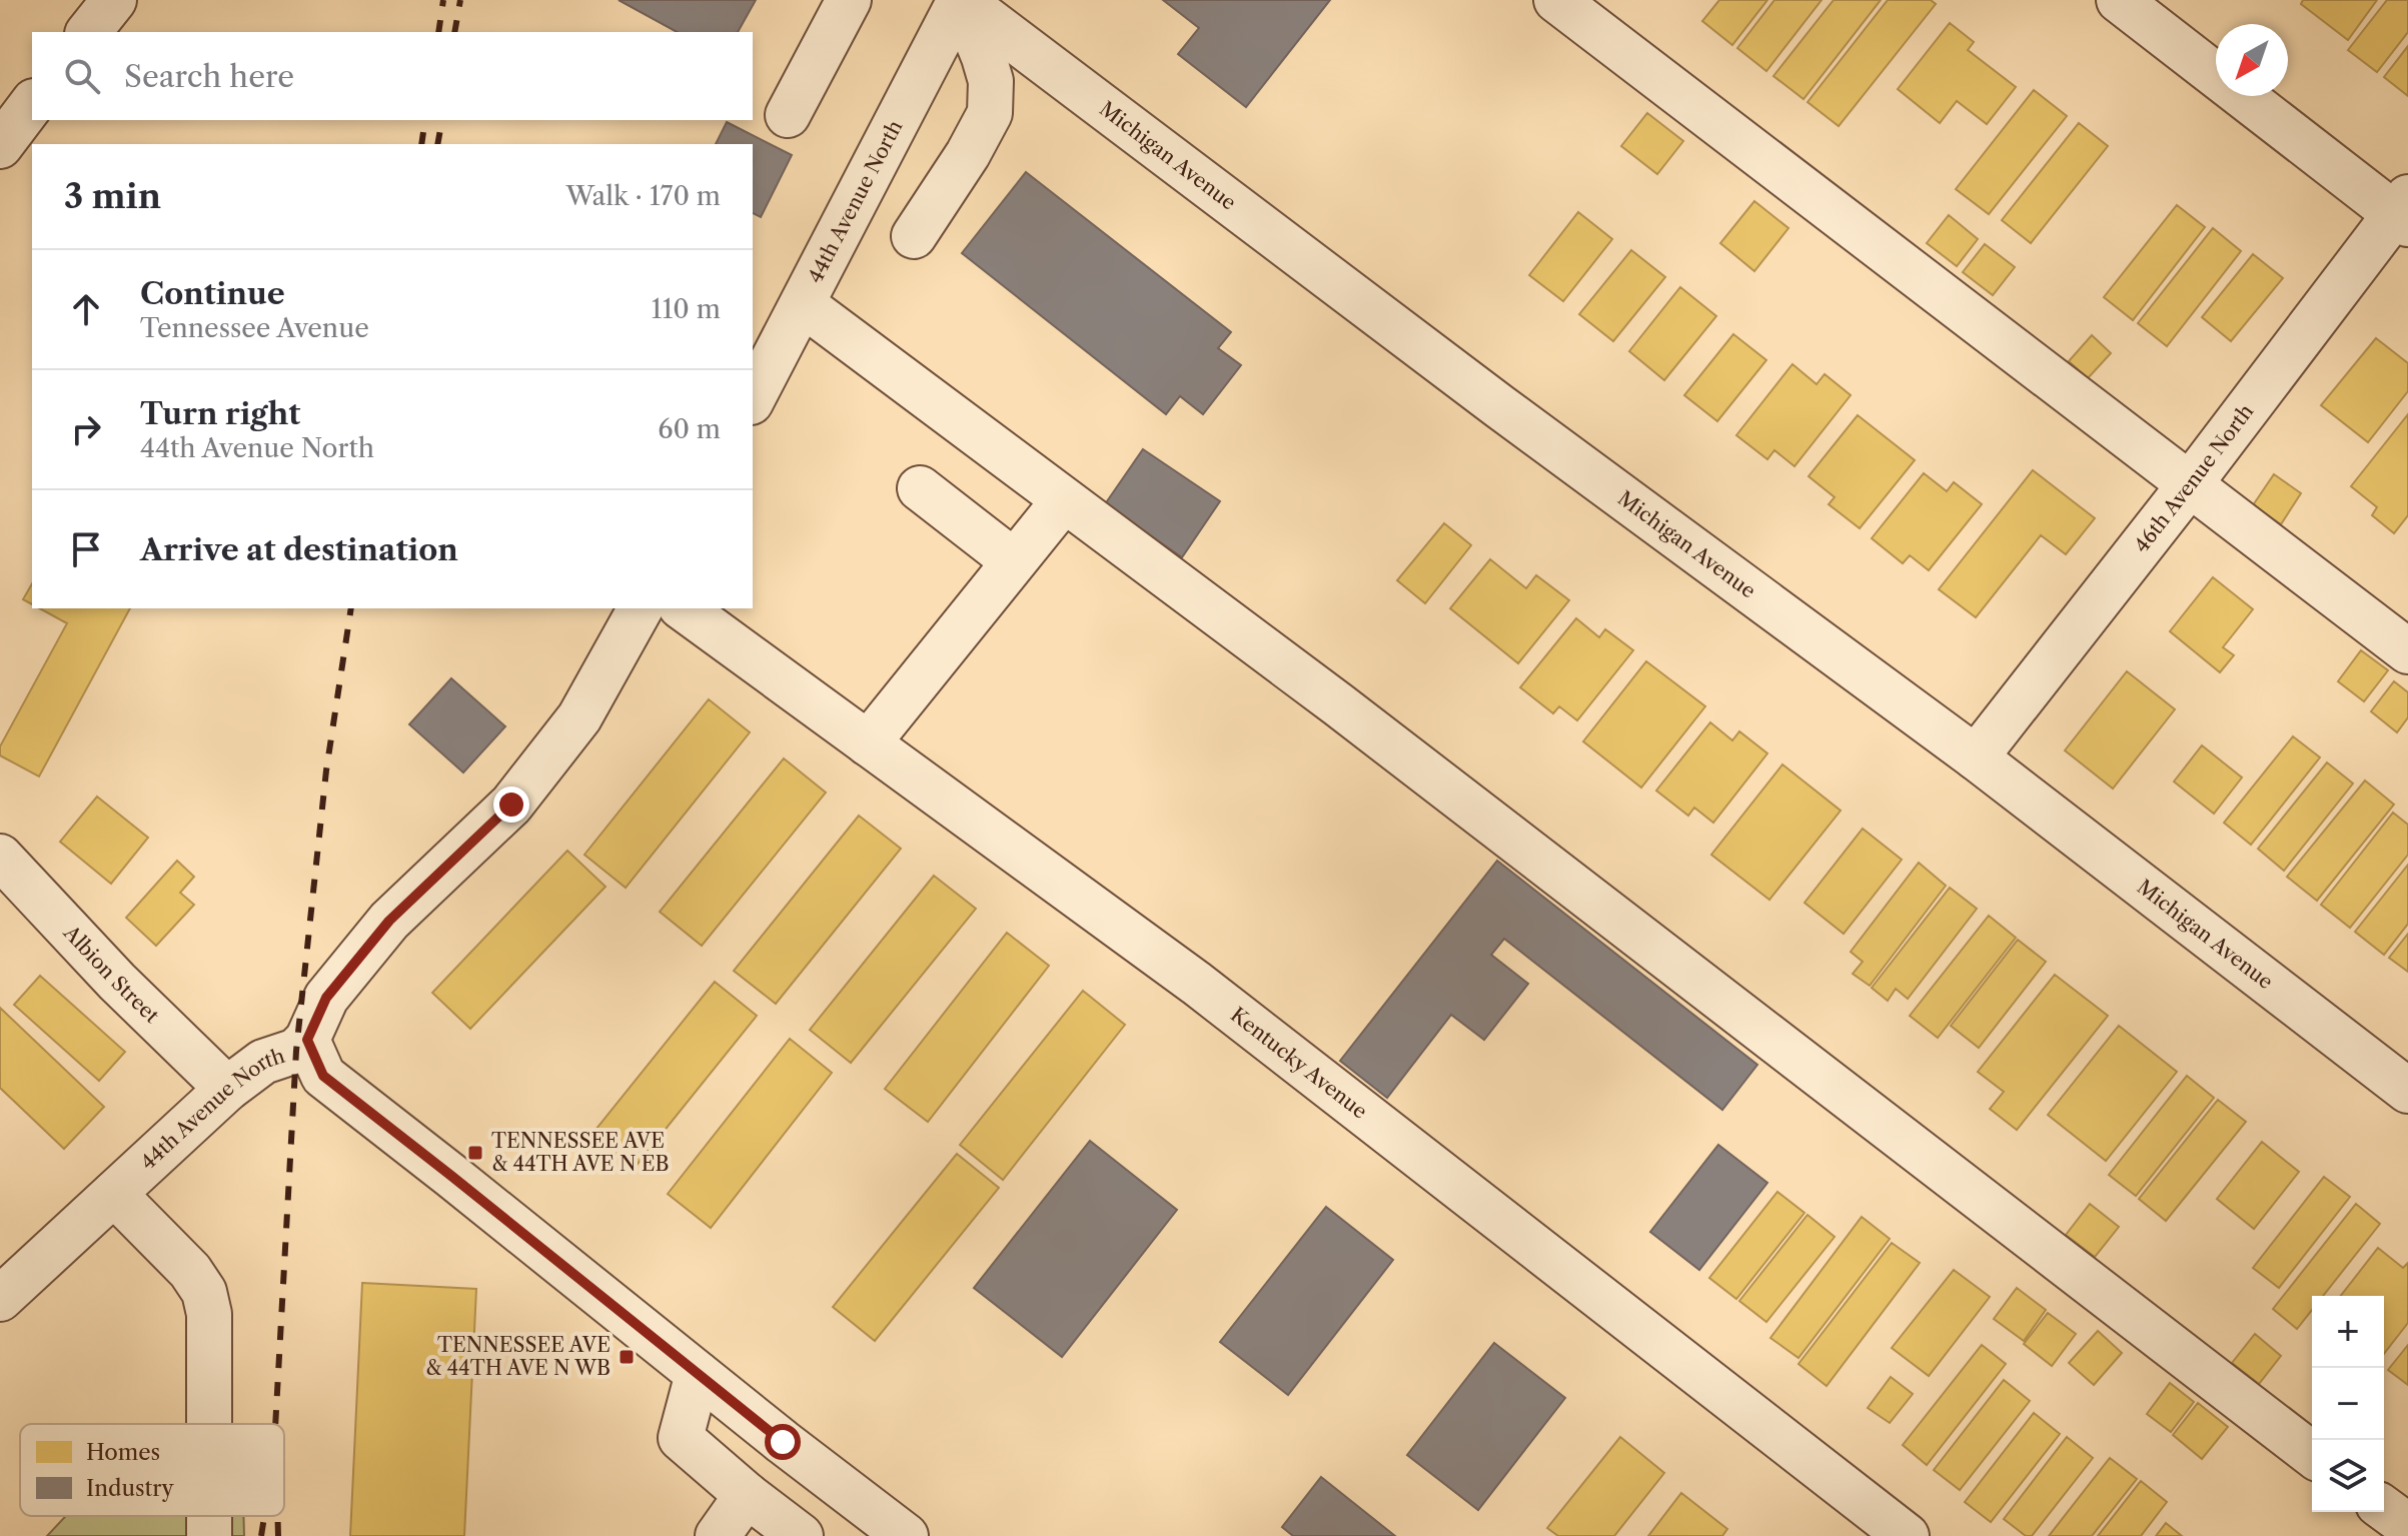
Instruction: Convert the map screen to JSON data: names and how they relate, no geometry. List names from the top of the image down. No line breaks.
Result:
{"streets":{"street":["Michigan Avenue","44th Avenue North","46th Avenue North","Albion Street","Kentucky Avenue"]},"crossings":[["Michigan Avenue","44th Avenue North"],["Michigan Avenue","46th Avenue North"],["44th Avenue North","Albion Street"]],"places":{"transit":["TENNESSEE AVE & 44TH AVE N EB","TENNESSEE AVE & 44TH AVE N WB"]},"legend":["Homes","Industry"],"north":"bottom left","page":{"search":"Search here","heading":["3 min","Walk · 170 m"],"list":[["Continue","Tennessee Avenue","110 m"],["Turn right","44th Avenue North","60 m"],"Arrive at destination"],"map_buttons":["+","−"]}}
